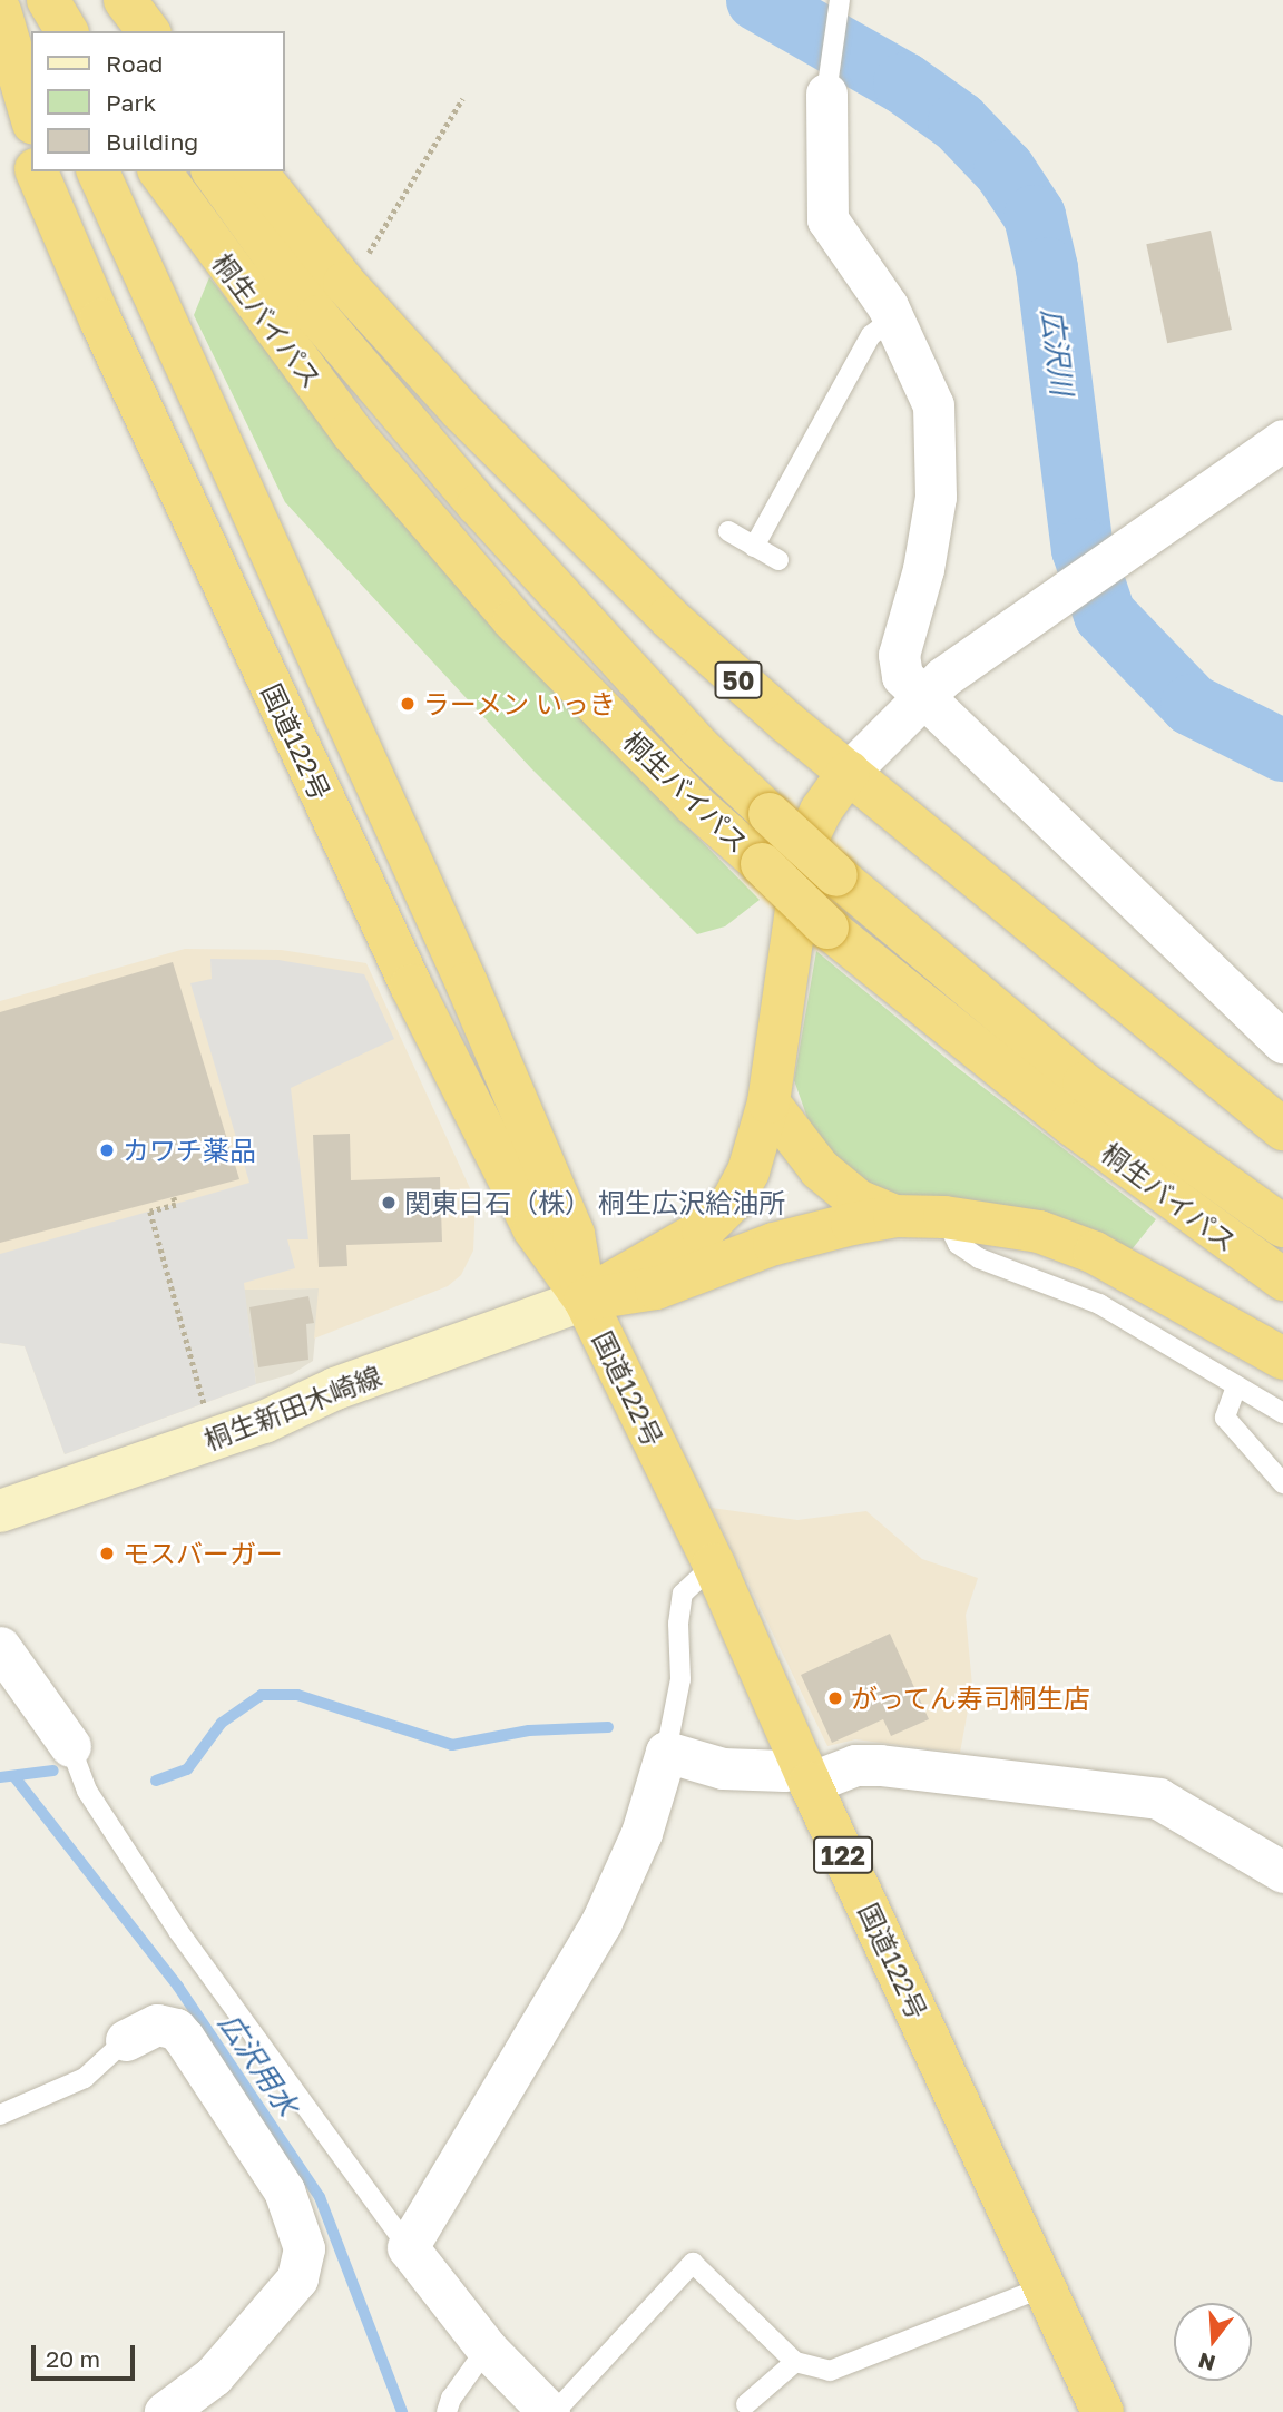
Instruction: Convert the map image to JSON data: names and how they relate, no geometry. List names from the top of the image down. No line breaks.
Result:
{"streets":{"highway":["桐生バイパス","50","国道122号","122"],"main road":["桐生新田木崎線"]},"crossings":[["国道122号","桐生新田木崎線"]],"water":["広沢川","広沢用水"],"places":["ラーメン いっき","カワチ薬品","関東日石（株） 桐生広沢給油所","モスバーガー","がってん寿司桐生店"],"legend":["Road","Park","Building"],"scale_bar":"20 m","north":"bottom"}
